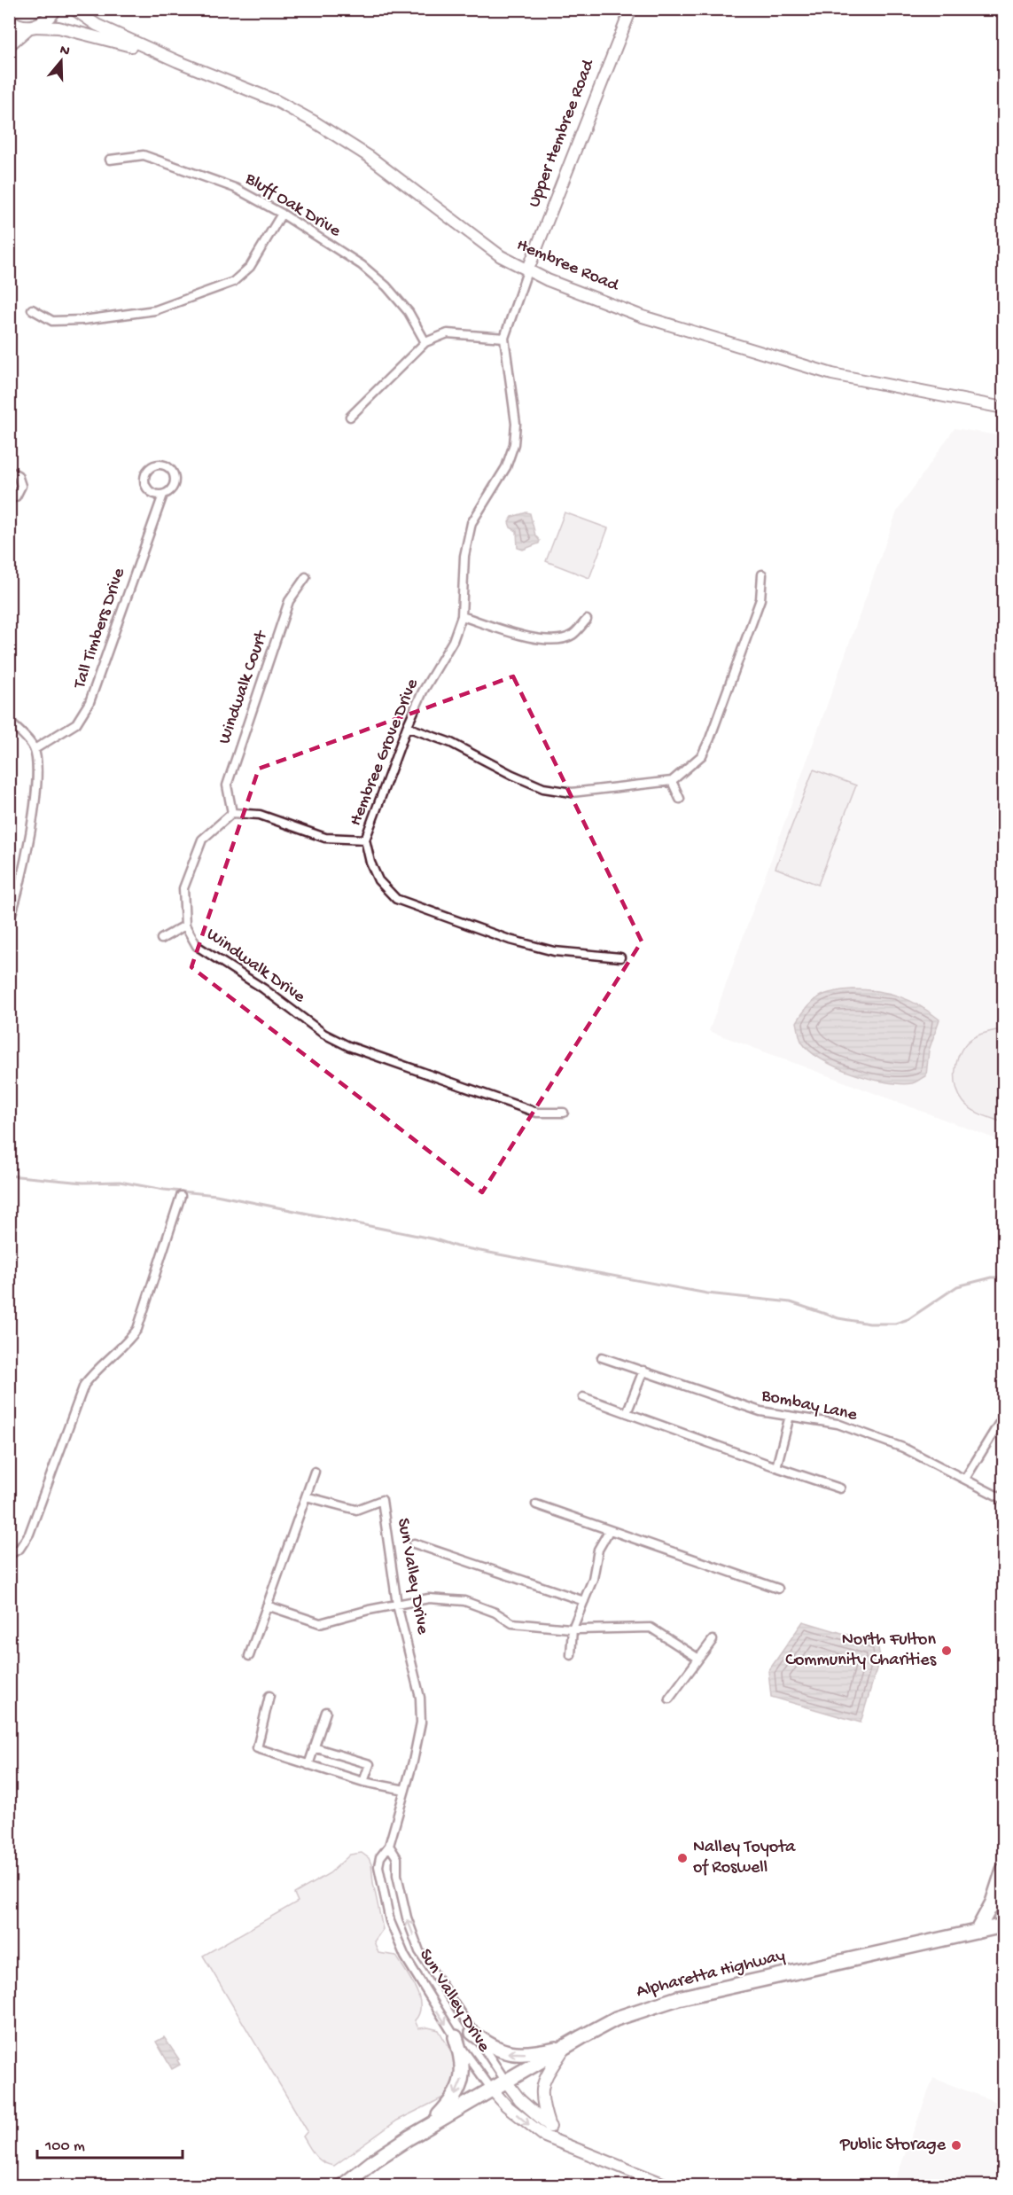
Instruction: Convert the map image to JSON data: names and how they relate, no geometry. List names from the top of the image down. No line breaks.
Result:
{"streets":{"highway":["Alpharetta Highway"],"street":["Upper Hembree Road","Bluff Oak Drive","Hembree Road","Tall Timbers Drive","Windwalk Court","Hembree Grove Drive","Windwalk Drive","Bombay Lane","Sun Valley Drive"]},"crossings":[["Upper Hembree Road","Hembree Road"],["Upper Hembree Road","Hembree Grove Drive"],["Hembree Road","Hembree Grove Drive"],["Windwalk Court","Windwalk Drive"],["Sun Valley Drive","Alpharetta Highway"]],"places":["North Fulton Community Charities","Nalley Toyota of Roswell","Public Storage"],"scale_bar":"100 m","north":"top"}
